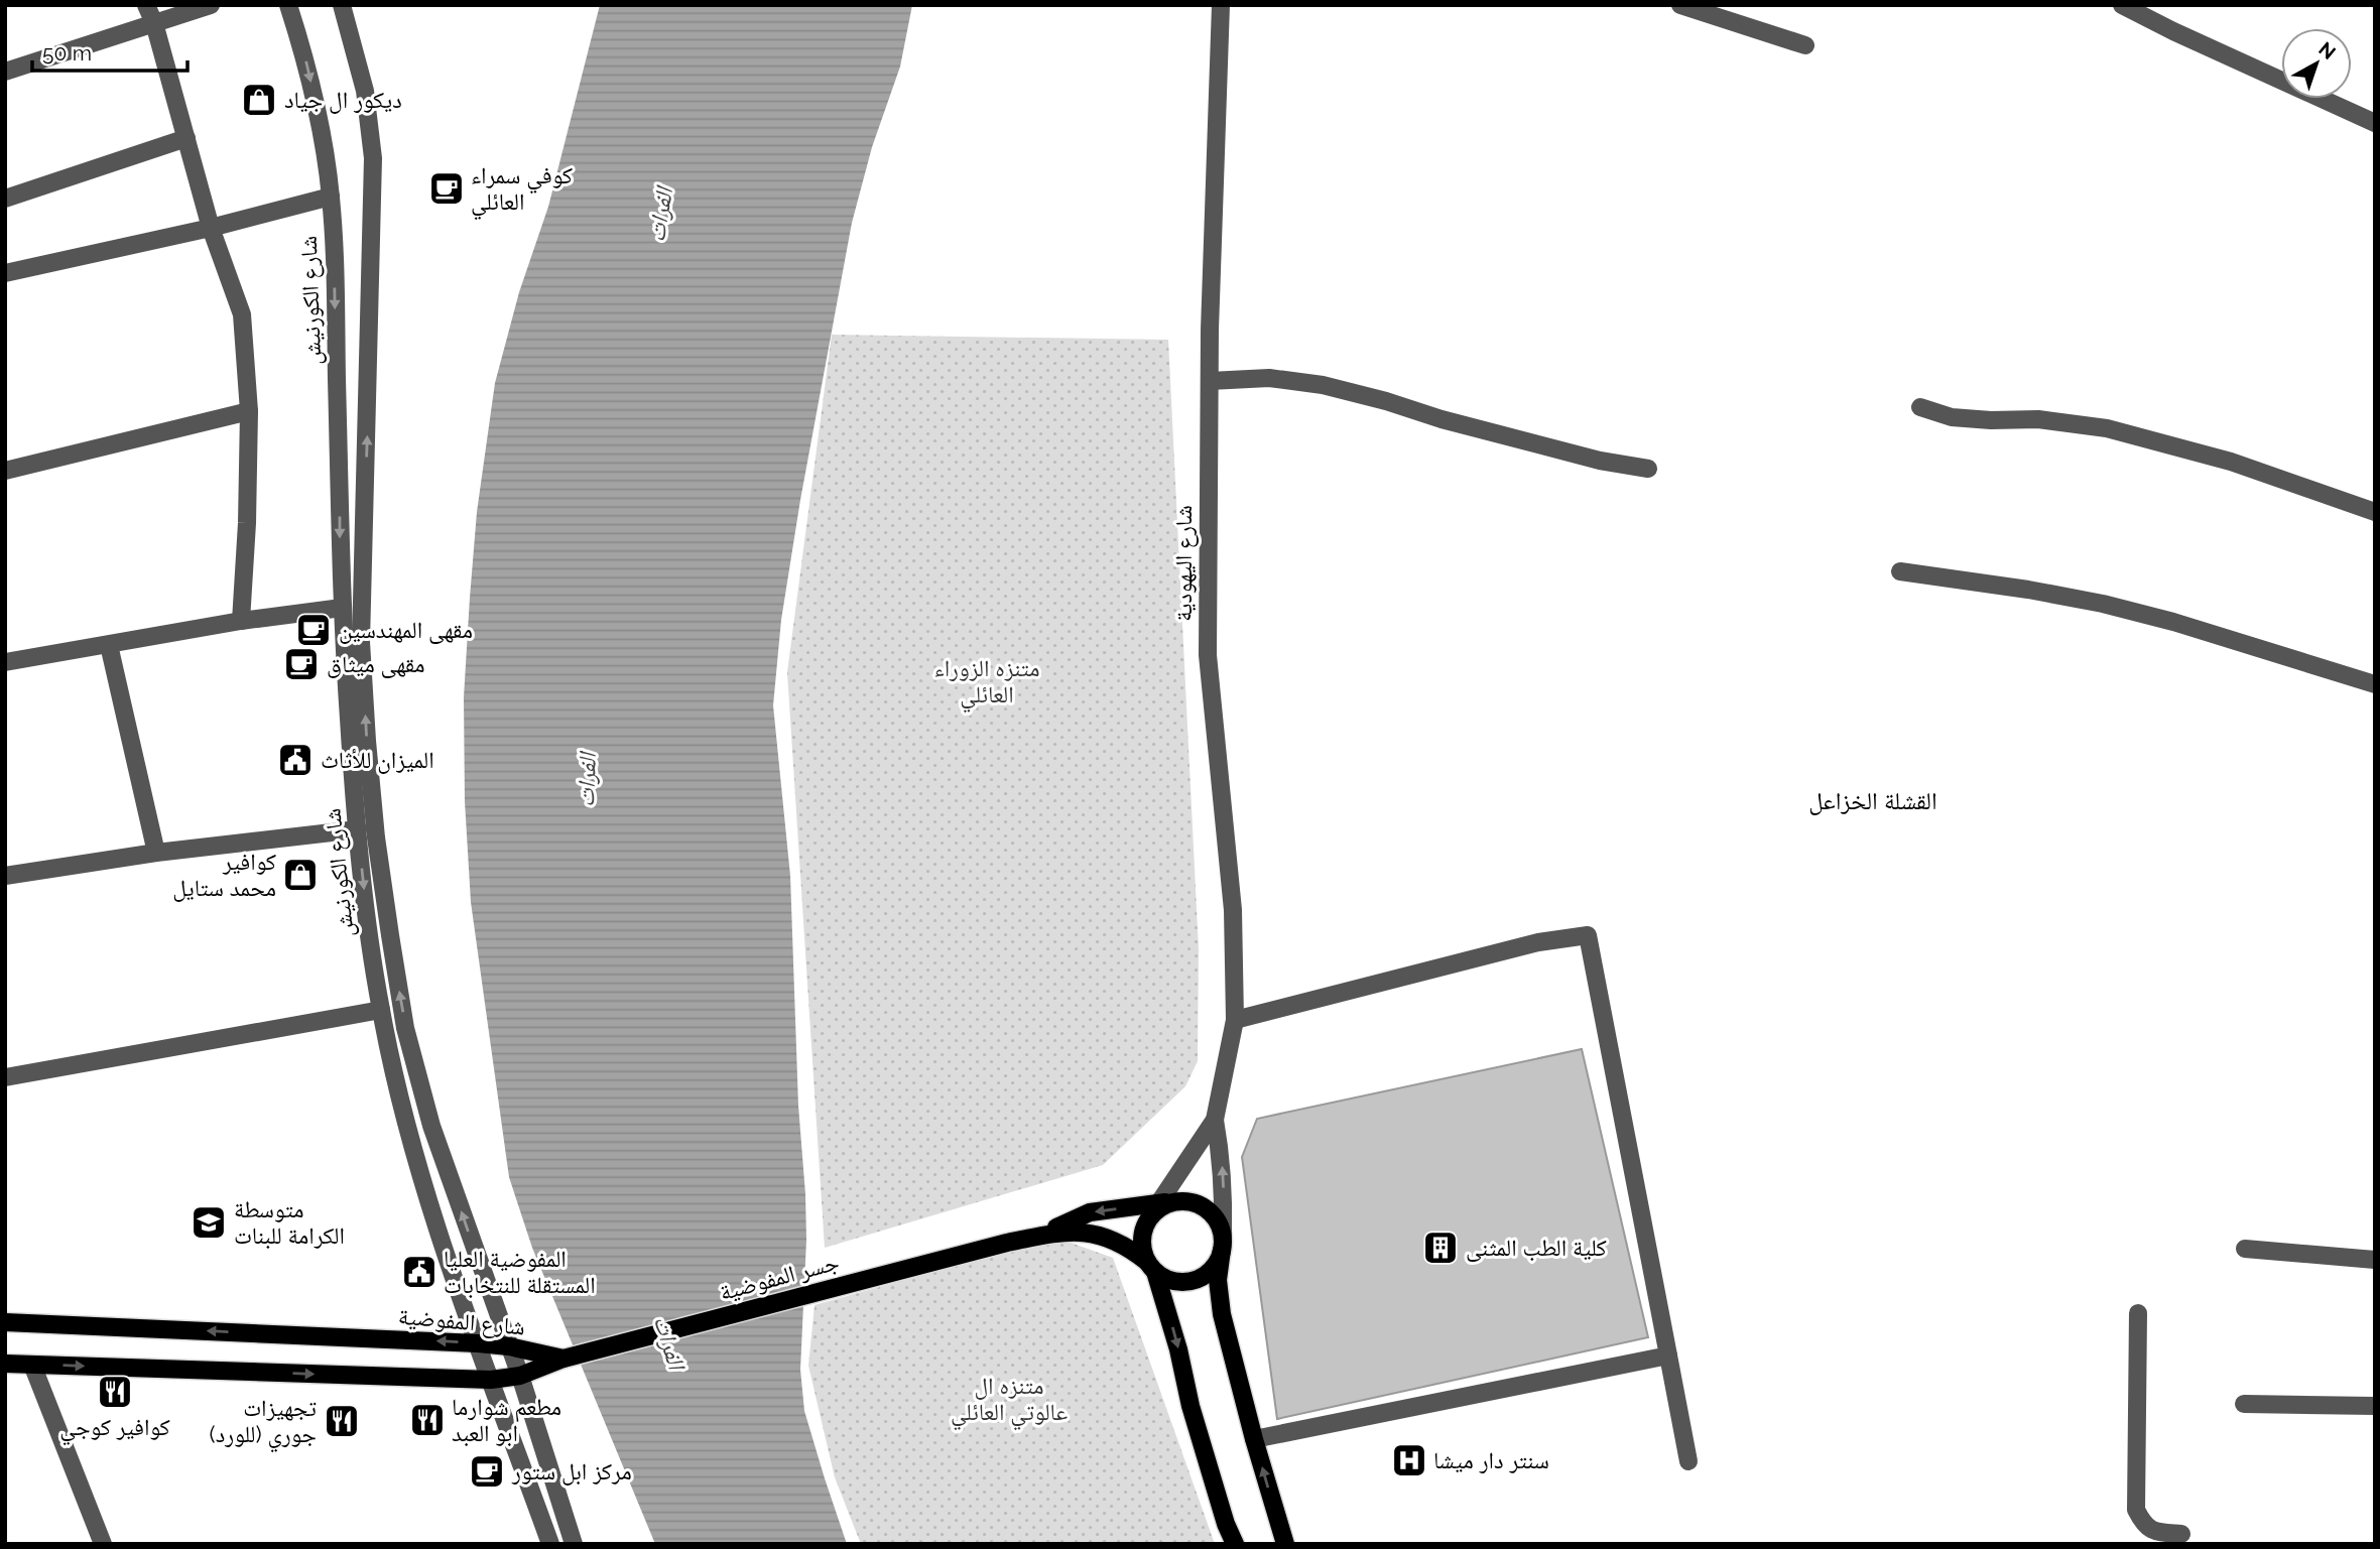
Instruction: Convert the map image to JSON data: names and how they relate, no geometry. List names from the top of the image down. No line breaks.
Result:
{"streets":{"main road":["جسر المفوضية","شارع المفوضية"],"street":["شارع الكورنيش","شارع اليهودية"]},"crossings":[["شارع الكورنيش","شارع المفوضية"],["جسر المفوضية","شارع المفوضية"]],"districts":["القشلة الخزاعل"],"water":["الفرات"],"parks":["متنزه الزوراء العائلي","متنزه ال عالوتي العائلي"],"places":{"shop":["ديكور ال جياد","كوافير محمد ستايل"],"cafe":["كوفي سمراء العائلي","مقهى المهندسين","مقهى ميثاق","مركز ابل ستور"],"public building":["الميزان للأثاث","المفوضية العليا المستقلة للنتخابات"],"school or university":["متوسطة الكرامة للبنات"],"building":["كلية الطب المثنى"],"restaurant":["كوافير كوجي","مطعم شوارما ابو العبد","تجهيزات جوري (للورد)"],"hospital":["سنتر دار ميشا"]},"scale_bar":"50 m","north":"top right"}
